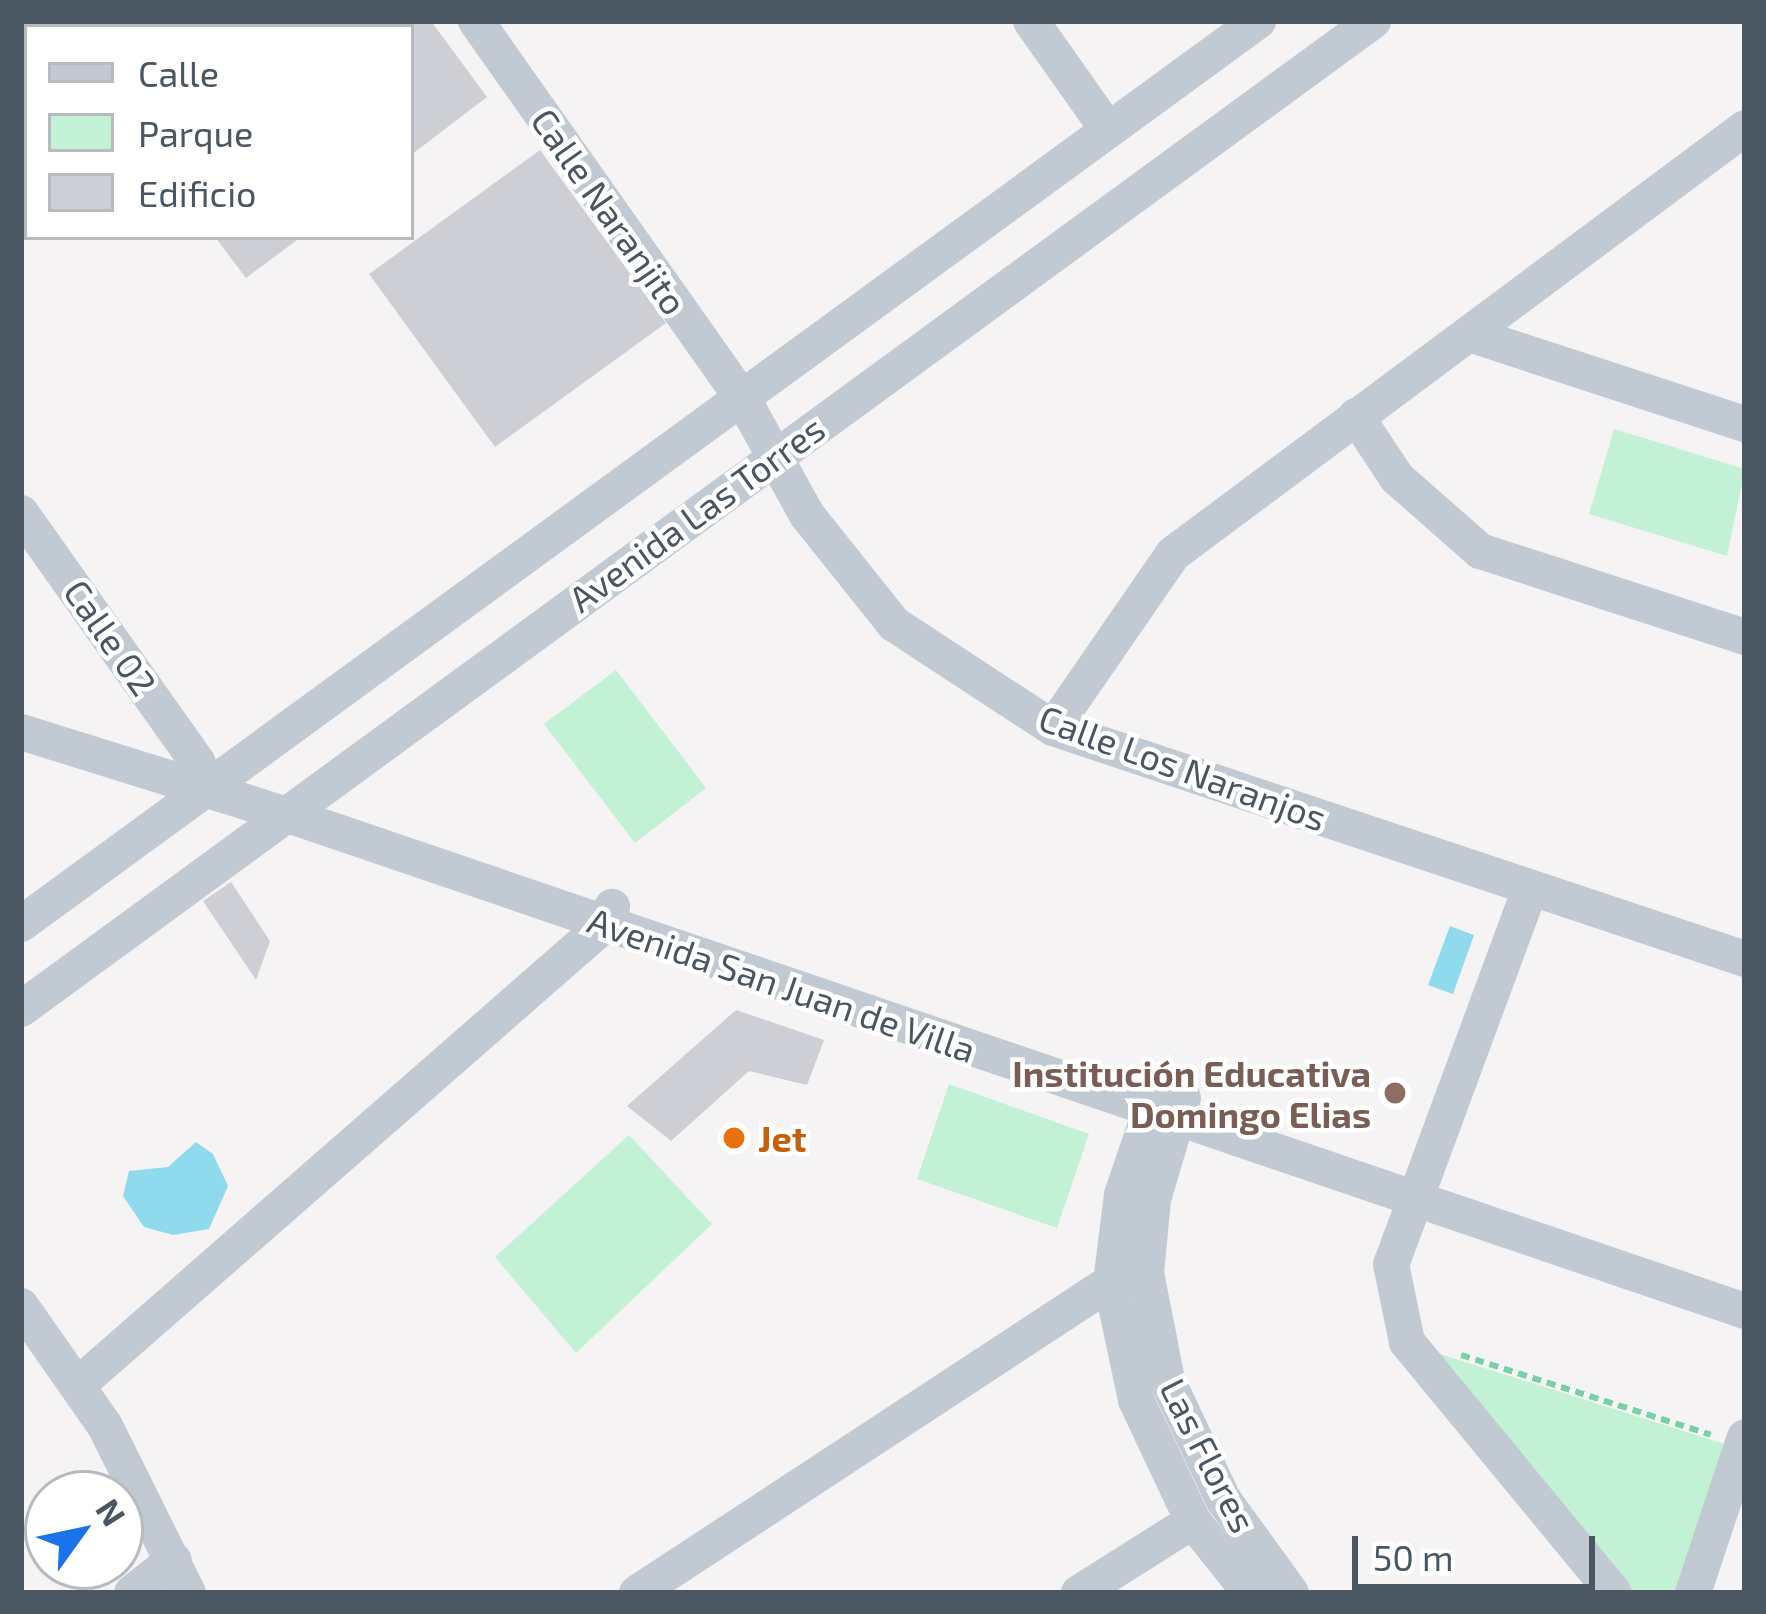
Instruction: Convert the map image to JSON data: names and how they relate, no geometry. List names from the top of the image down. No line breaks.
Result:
{"streets":{"street":["Calle Naranjito","Avenida Las Torres","Calle 02","Calle Los Naranjos","Avenida San Juan de Villa","Las Flores"]},"crossings":[["Calle Naranjito","Avenida Las Torres"],["Calle Naranjito","Calle Los Naranjos"],["Avenida Las Torres","Calle 02"],["Avenida Las Torres","Calle Los Naranjos"],["Avenida Las Torres","Avenida San Juan de Villa"],["Calle 02","Avenida San Juan de Villa"],["Avenida San Juan de Villa","Las Flores"]],"places":["Institución Educativa Domingo Elias","Jet"],"legend":["Calle","Parque","Edificio"],"scale_bar":"50 m","north":"top right"}
